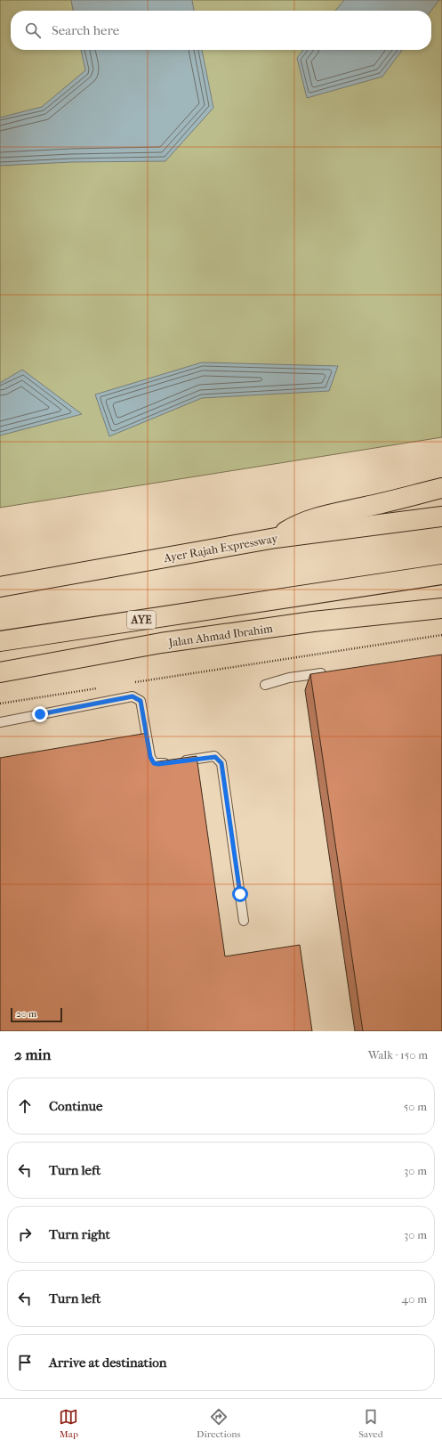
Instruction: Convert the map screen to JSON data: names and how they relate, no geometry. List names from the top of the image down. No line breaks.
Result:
{"streets":{"main road":["Ayer Rajah Expressway","AYE","Jalan Ahmad Ibrahim"]},"scale_bar":"20 m","page":{"search":"Search here","scale":"20 m","heading":["2 min","Walk · 150 m"],"list":[["Continue","50 m"],["Turn left","30 m"],["Turn right","30 m"],["Turn left","40 m"],"Arrive at destination"],"nav":["Map","Directions","Saved"]}}
